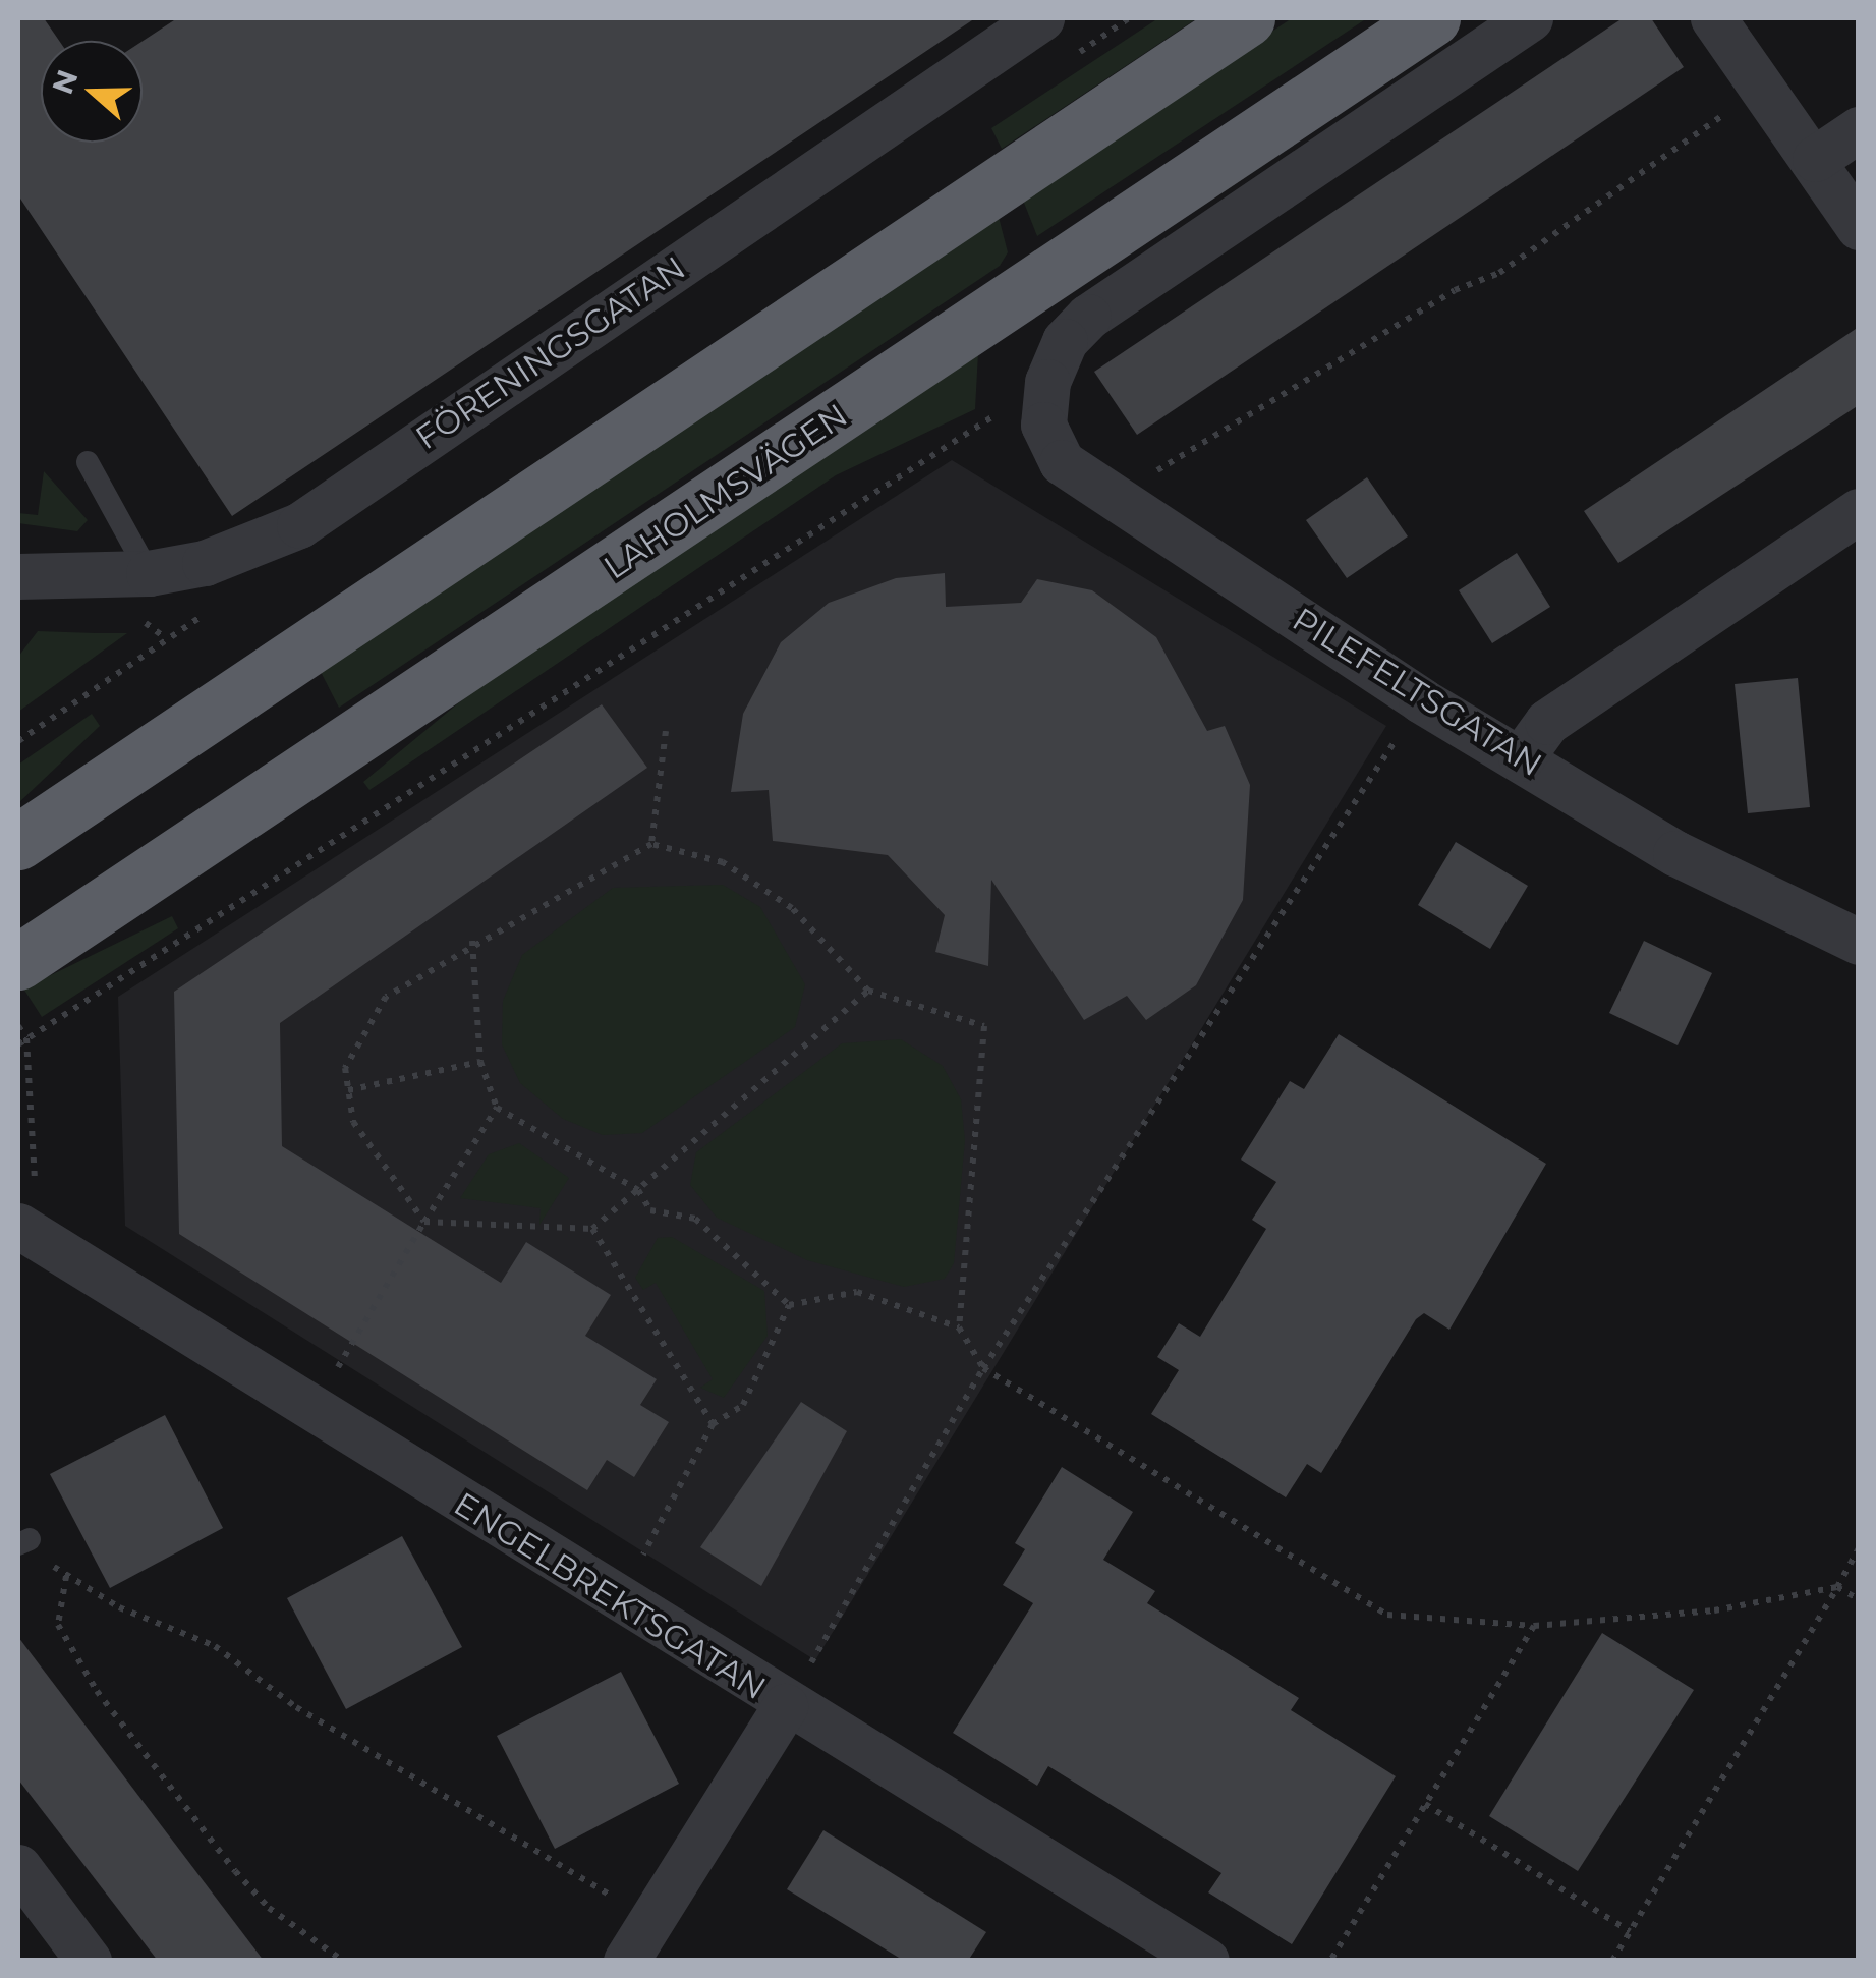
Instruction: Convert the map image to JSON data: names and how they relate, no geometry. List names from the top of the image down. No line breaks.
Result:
{"streets":{"highway":["LAHOLMSVÄGEN"],"street":["FÖRENINGSGATAN","PILEFELTSGATAN","ENGELBREKTSGATAN"]},"north":"left"}
